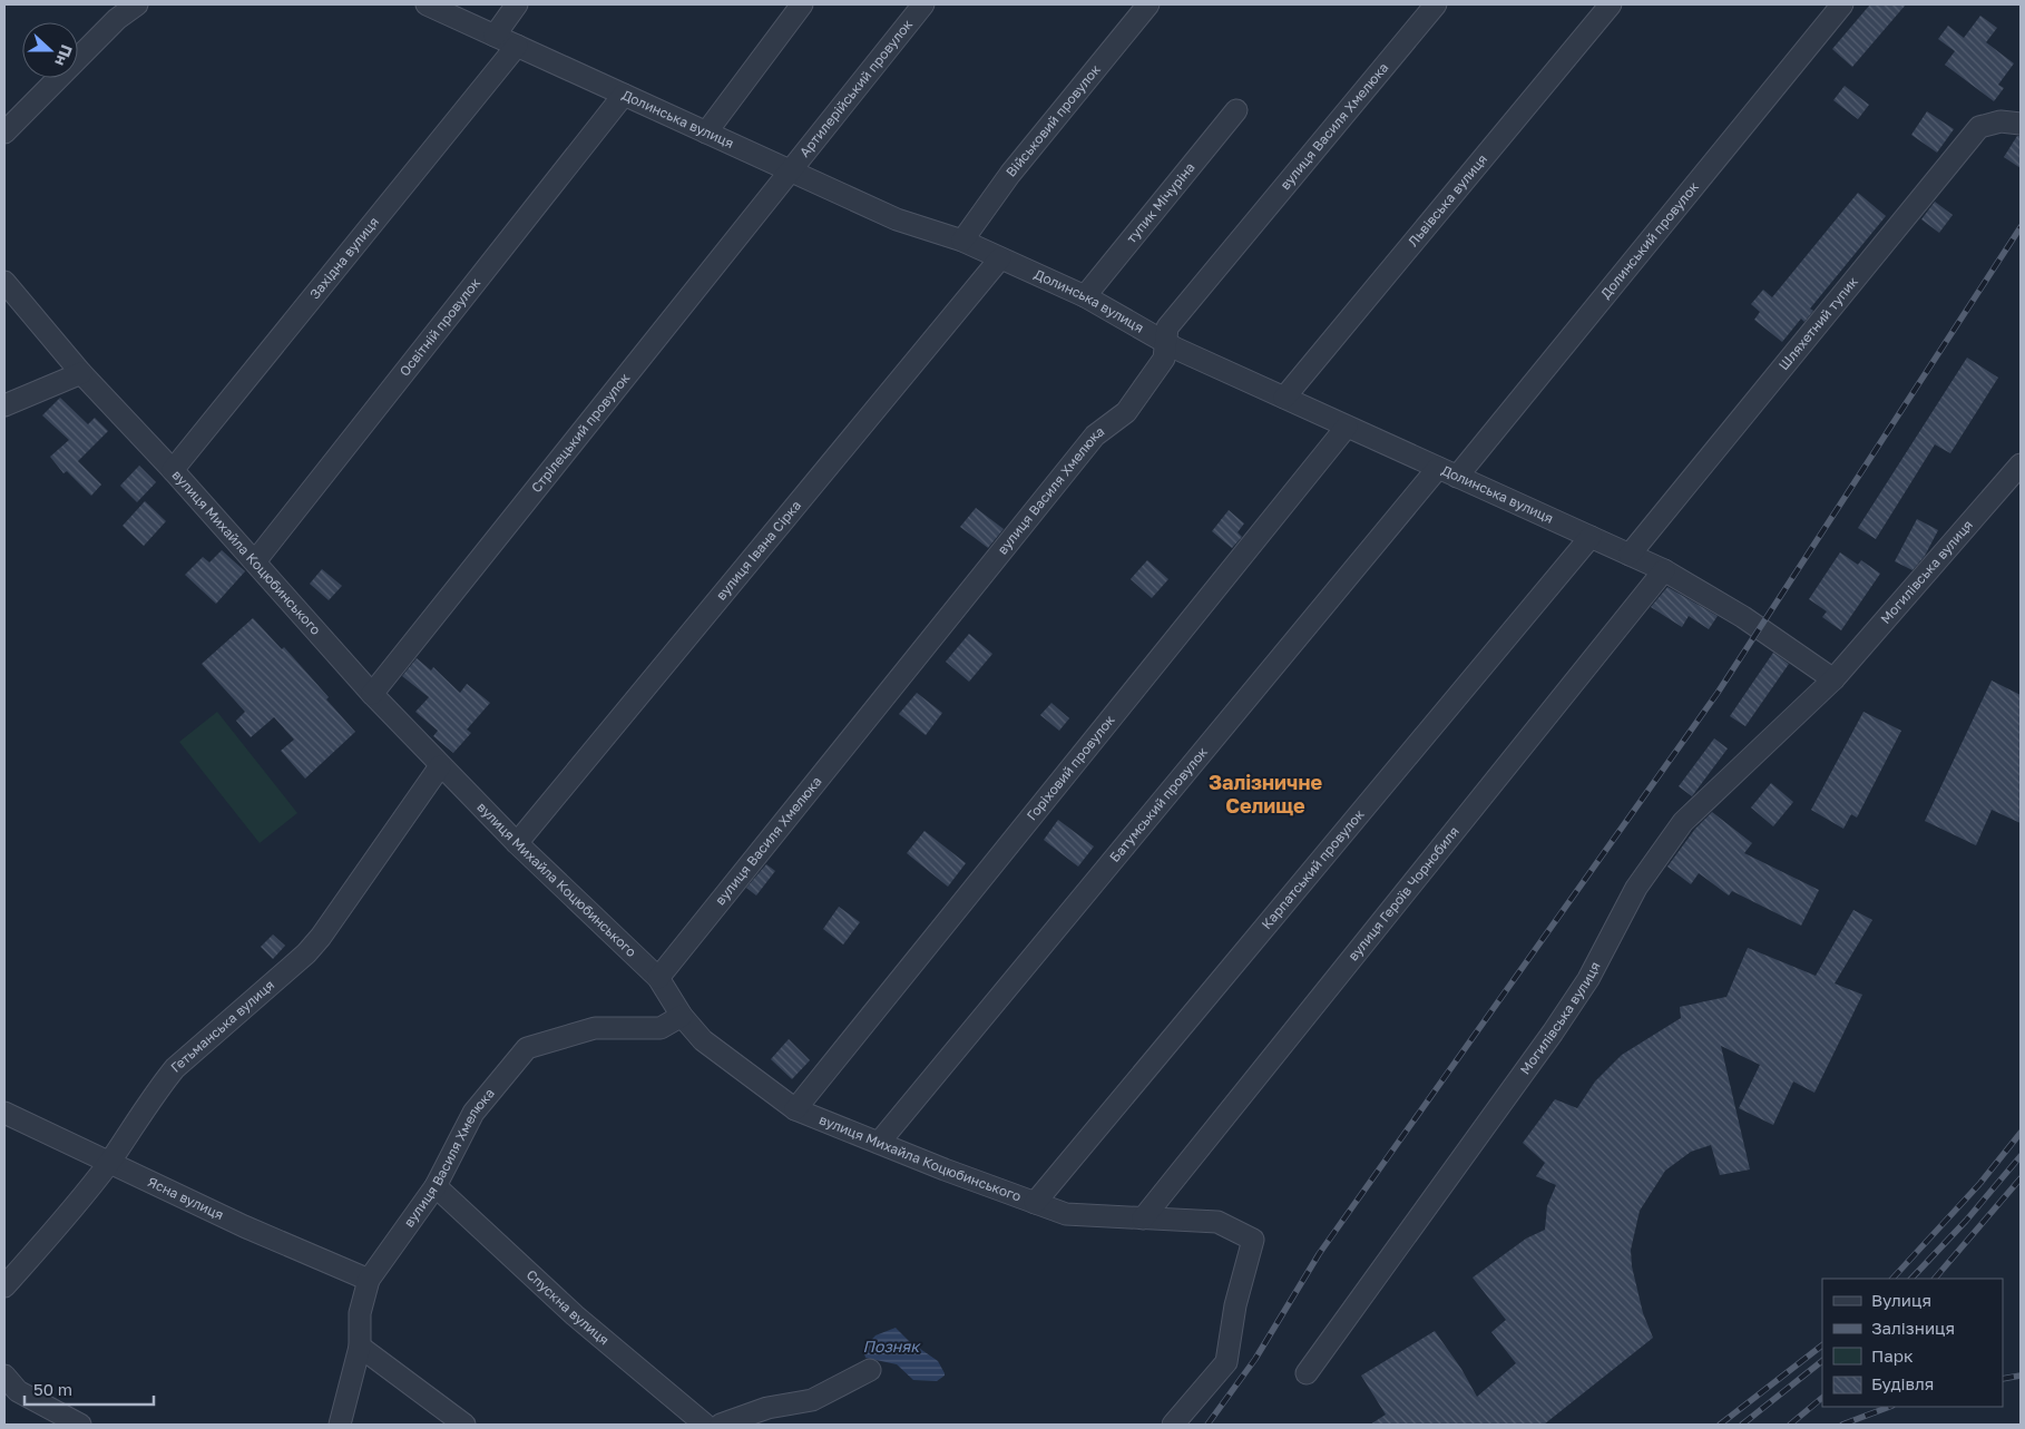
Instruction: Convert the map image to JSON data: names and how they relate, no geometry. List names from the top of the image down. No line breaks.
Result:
{"streets":{"street":["Артилерійський провулок","Долинська вулиця","Військовий провулок","вулиця Василя Хмелюка","Львівська вулиця","тупик Мічуріна","Долинський провулок","Західна вулиця","Шляхетний тупик","Освітній провулок","Стрілецький провулок","вулиця Івана Сірка","вулиця Михайла Коцюбинського","Могилівська вулиця","Горіховий провулок","Батумський провулок","Карпатський провулок","вулиця Героїв Чорнобиля","Гетьманська вулиця","Ясна вулиця","Спускна вулиця"]},"crossings":[["Артилерійський провулок","Долинська вулиця"],["Артилерійський провулок","Стрілецький провулок"],["Долинська вулиця","Військовий провулок"],["Долинська вулиця","вулиця Василя Хмелюка"],["Долинська вулиця","Львівська вулиця"],["Долинська вулиця","тупик Мічуріна"],["Долинська вулиця","Долинський провулок"],["Долинська вулиця","Західна вулиця"],["Долинська вулиця","Шляхетний тупик"],["Долинська вулиця","Освітній провулок"],["Долинська вулиця","Стрілецький провулок"],["Долинська вулиця","вулиця Івана Сірка"],["Долинська вулиця","Могилівська вулиця"],["Долинська вулиця","Горіховий провулок"],["Долинська вулиця","Батумський провулок"],["Долинська вулиця","Карпатський провулок"],["Долинська вулиця","вулиця Героїв Чорнобиля"],["вулиця Василя Хмелюка","вулиця Михайла Коцюбинського"],["вулиця Василя Хмелюка","Ясна вулиця"],["вулиця Василя Хмелюка","Спускна вулиця"],["Долинський провулок","Батумський провулок"],["Західна вулиця","вулиця Михайла Коцюбинського"],["Освітній провулок","вулиця Михайла Коцюбинського"],["Стрілецький провулок","вулиця Михайла Коцюбинського"],["вулиця Івана Сірка","вулиця Михайла Коцюбинського"],["вулиця Михайла Коцюбинського","Горіховий провулок"],["вулиця Михайла Коцюбинського","Батумський провулок"],["вулиця Михайла Коцюбинського","Карпатський провулок"],["вулиця Михайла Коцюбинського","вулиця Героїв Чорнобиля"],["вулиця Михайла Коцюбинського","Гетьманська вулиця"],["Гетьманська вулиця","Ясна вулиця"]],"districts":["Залізничне Селище"],"water":["Позняк"],"legend":["Вулиця","Залізниця","Парк","Будівля"],"scale_bar":"50 m","north":"right"}
